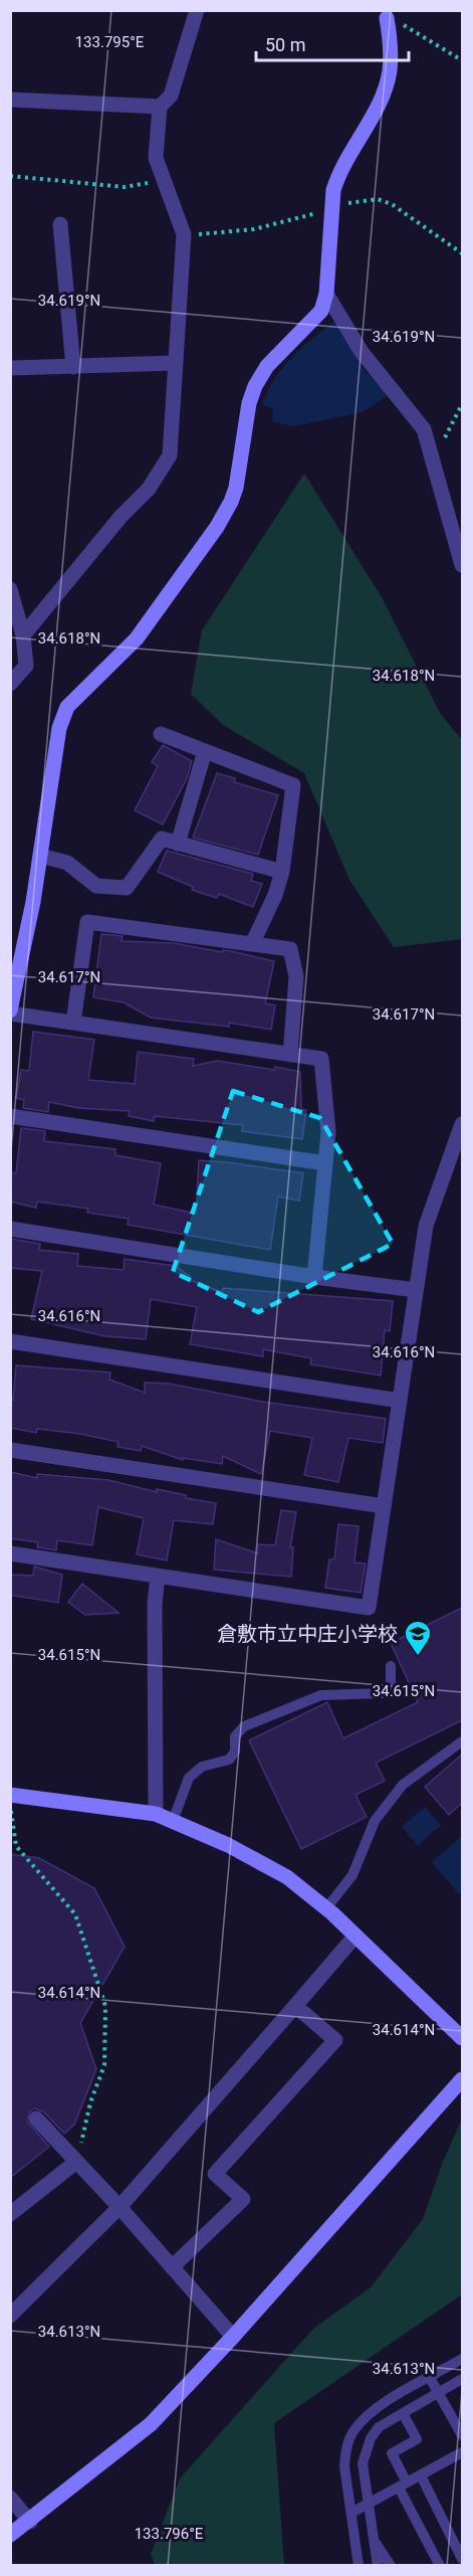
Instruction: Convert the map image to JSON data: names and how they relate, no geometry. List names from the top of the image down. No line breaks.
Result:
{"places":{"school or university":["倉敷市立中庄小学校"]},"scale_bar":"50 m","coordinates":["133.795°E","34.619°N","34.618°N","34.617°N","34.616°N","34.615°N","34.614°N","34.613°N","133.796°E"]}
